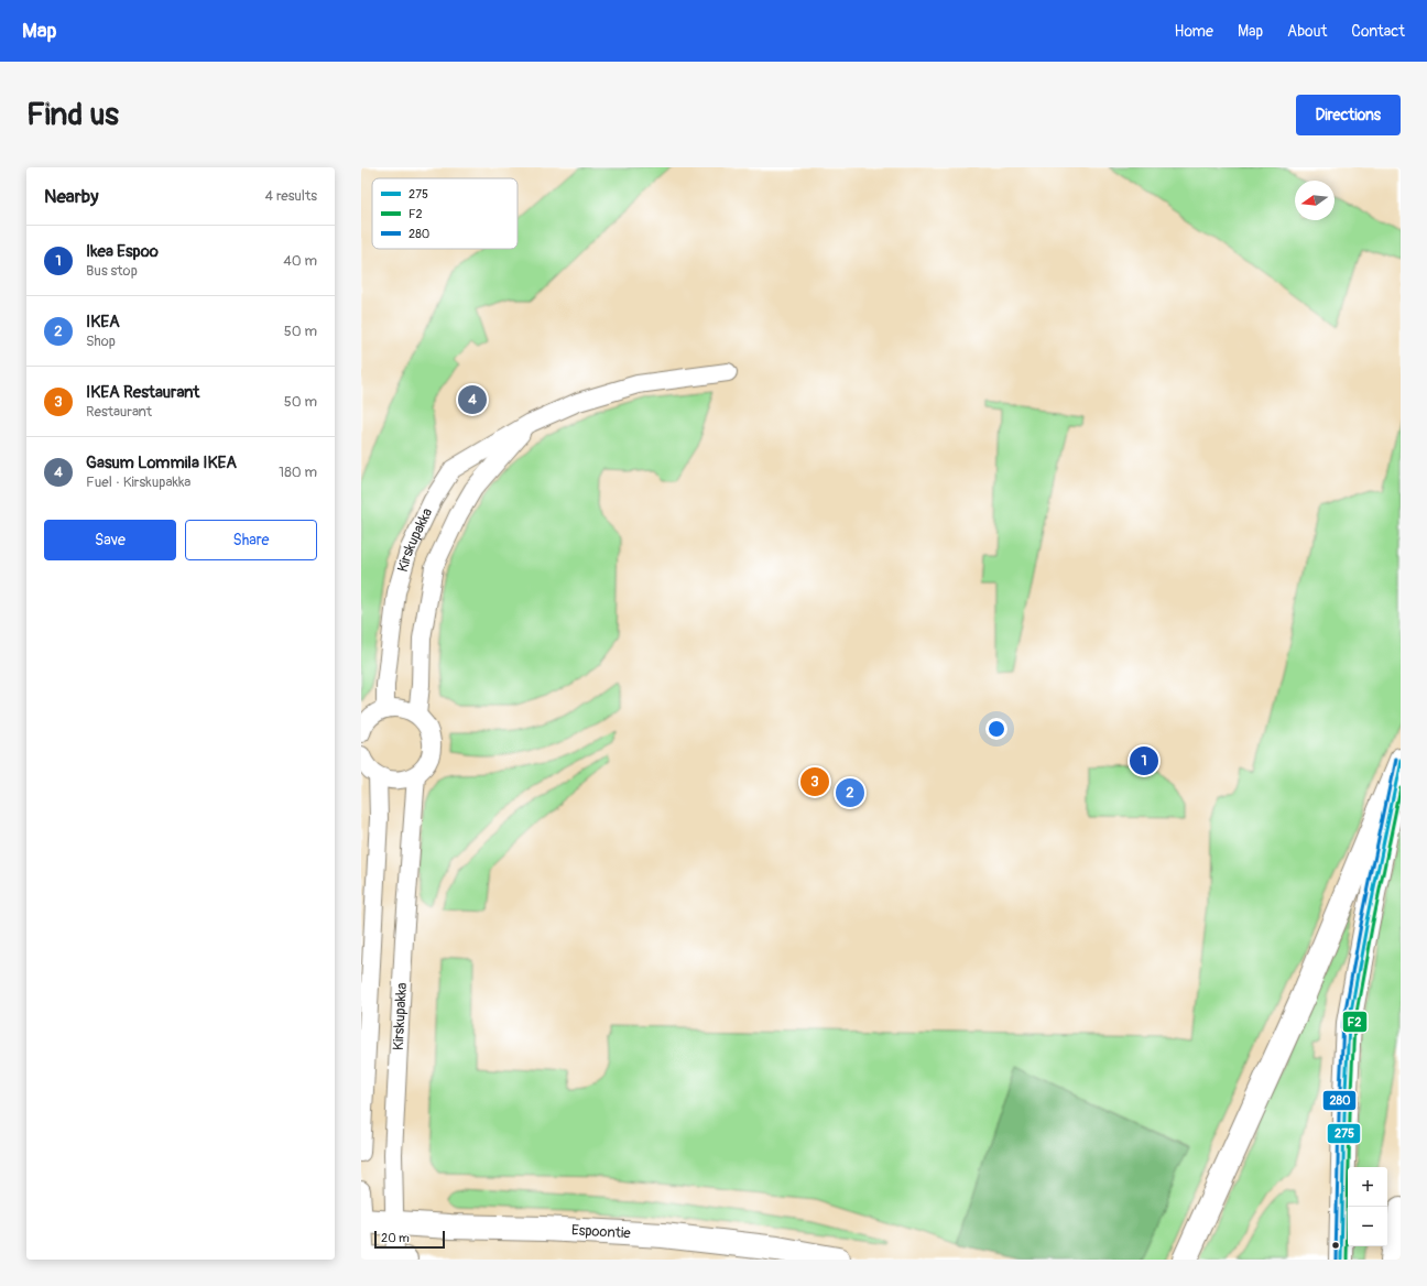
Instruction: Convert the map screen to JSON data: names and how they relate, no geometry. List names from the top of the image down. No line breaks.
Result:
{"streets":{"main road":["Espoontie"],"street":["Kirskupakka"]},"crossings":[["Kirskupakka","Espoontie"]],"lines":["transit line 280","transit line 275","transit line F2"],"legend":["275","F2","280"],"scale_bar":"20 m","north":"left","page":{"header":"Map","nav":["Home","Map","About","Contact"],"buttons":["Directions",["Save","Share"]],"title":"Find us","heading":["Nearby","4 results"],"list":[{"mark":"1","name":"Ikea Espoo","note":"Bus stop","value":"40 m"},{"mark":"2","name":"IKEA","note":"Shop","value":"50 m"},{"mark":"3","name":"IKEA Restaurant","note":"Restaurant","value":"50 m"},{"mark":"4","name":"Gasum Lommila IKEA","note":"Fuel · Kirskupakka","value":"180 m"}],"pins":["4","1","3","2"],"map_buttons":["+","−"],"scale":"20 m"}}
